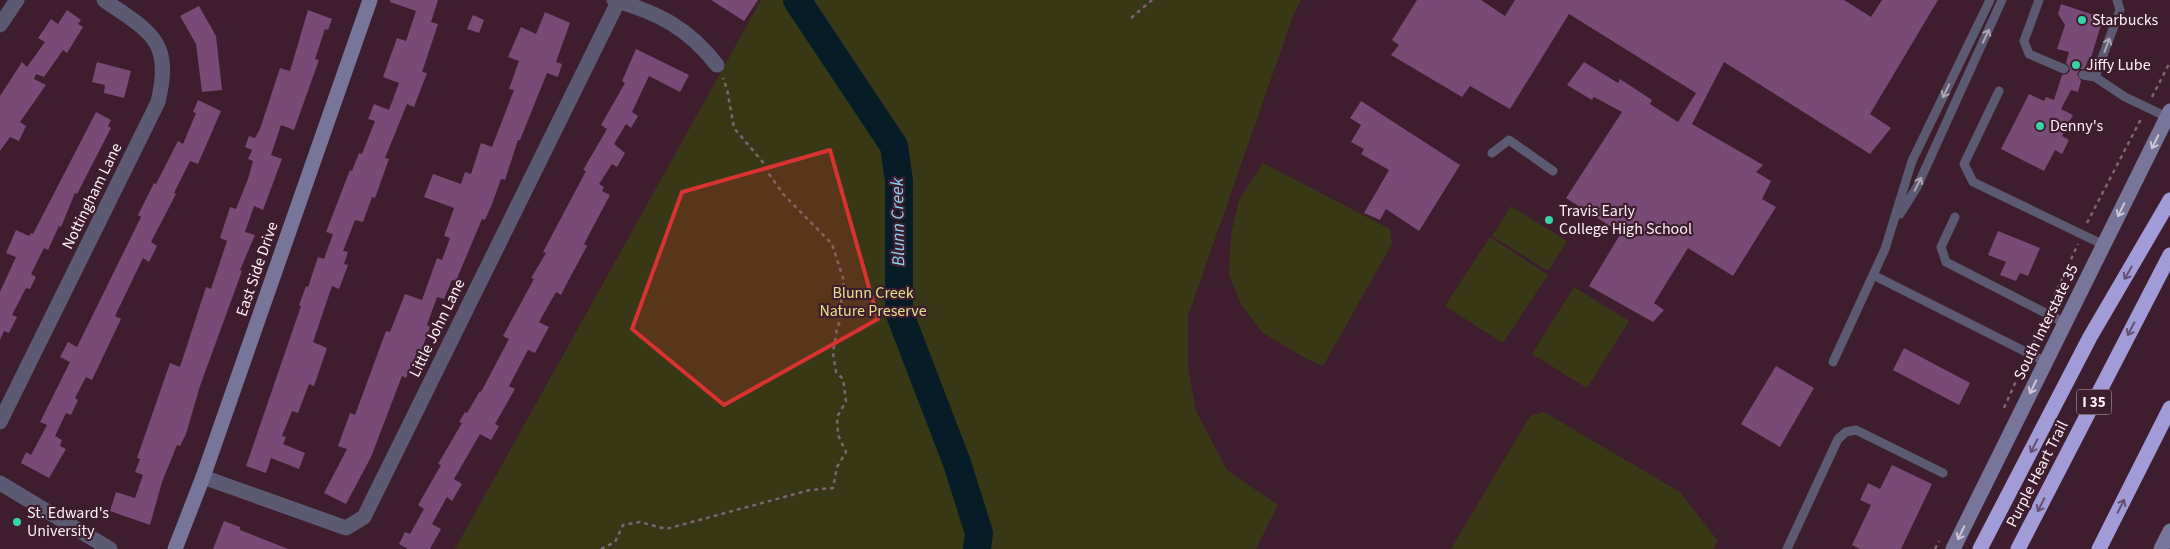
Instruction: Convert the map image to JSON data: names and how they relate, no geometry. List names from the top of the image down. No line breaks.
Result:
{"streets":{"highway":["I 35","Purple Heart Trail"],"street":["Nottingham Lane","East Side Drive","South Interstate 35","Little John Lane"]},"crossings":[["East Side Drive","Little John Lane"]],"one_way":["South Interstate 35"],"water":["Blunn Creek"],"parks":["Blunn Creek Nature Preserve"],"places":["Starbucks","Jiffy Lube","Denny's","Travis Early College High School","St. Edward's University"]}
